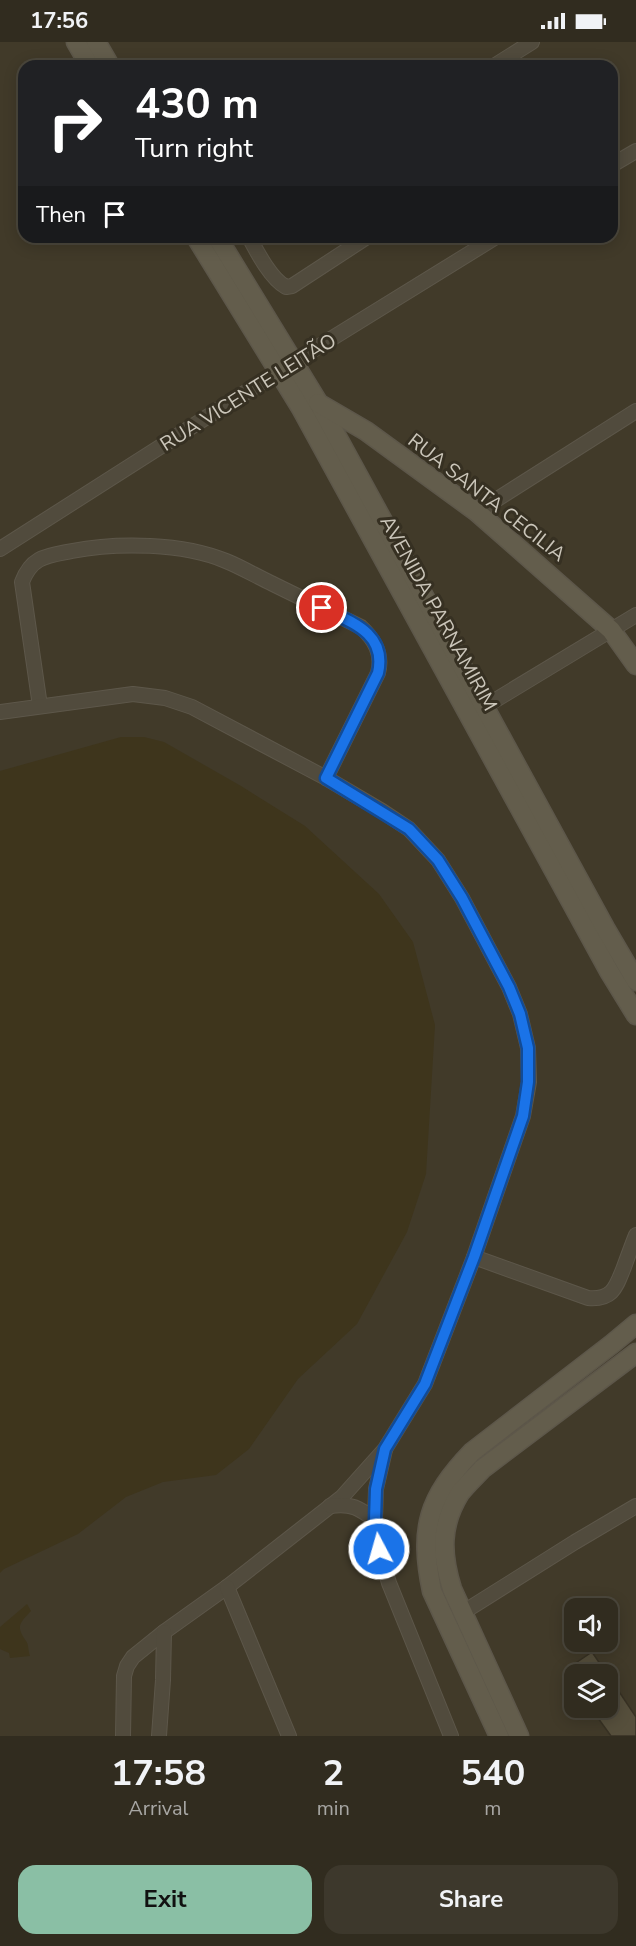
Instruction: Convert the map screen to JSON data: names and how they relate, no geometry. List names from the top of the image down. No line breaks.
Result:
{"streets":{"street":["RUA VICENTE LEITÃO","RUA SANTA CECILIA","AVENIDA PARNAMIRIM"]},"crossings":[["RUA VICENTE LEITÃO","AVENIDA PARNAMIRIM"],["RUA SANTA CECILIA","AVENIDA PARNAMIRIM"]],"page":{"status":"17:56","turn":["430 m","Turn right"],"then":"Then","eta":["17:58","Arrival","2","min","540","m"],"buttons":["Exit","Share"]}}
